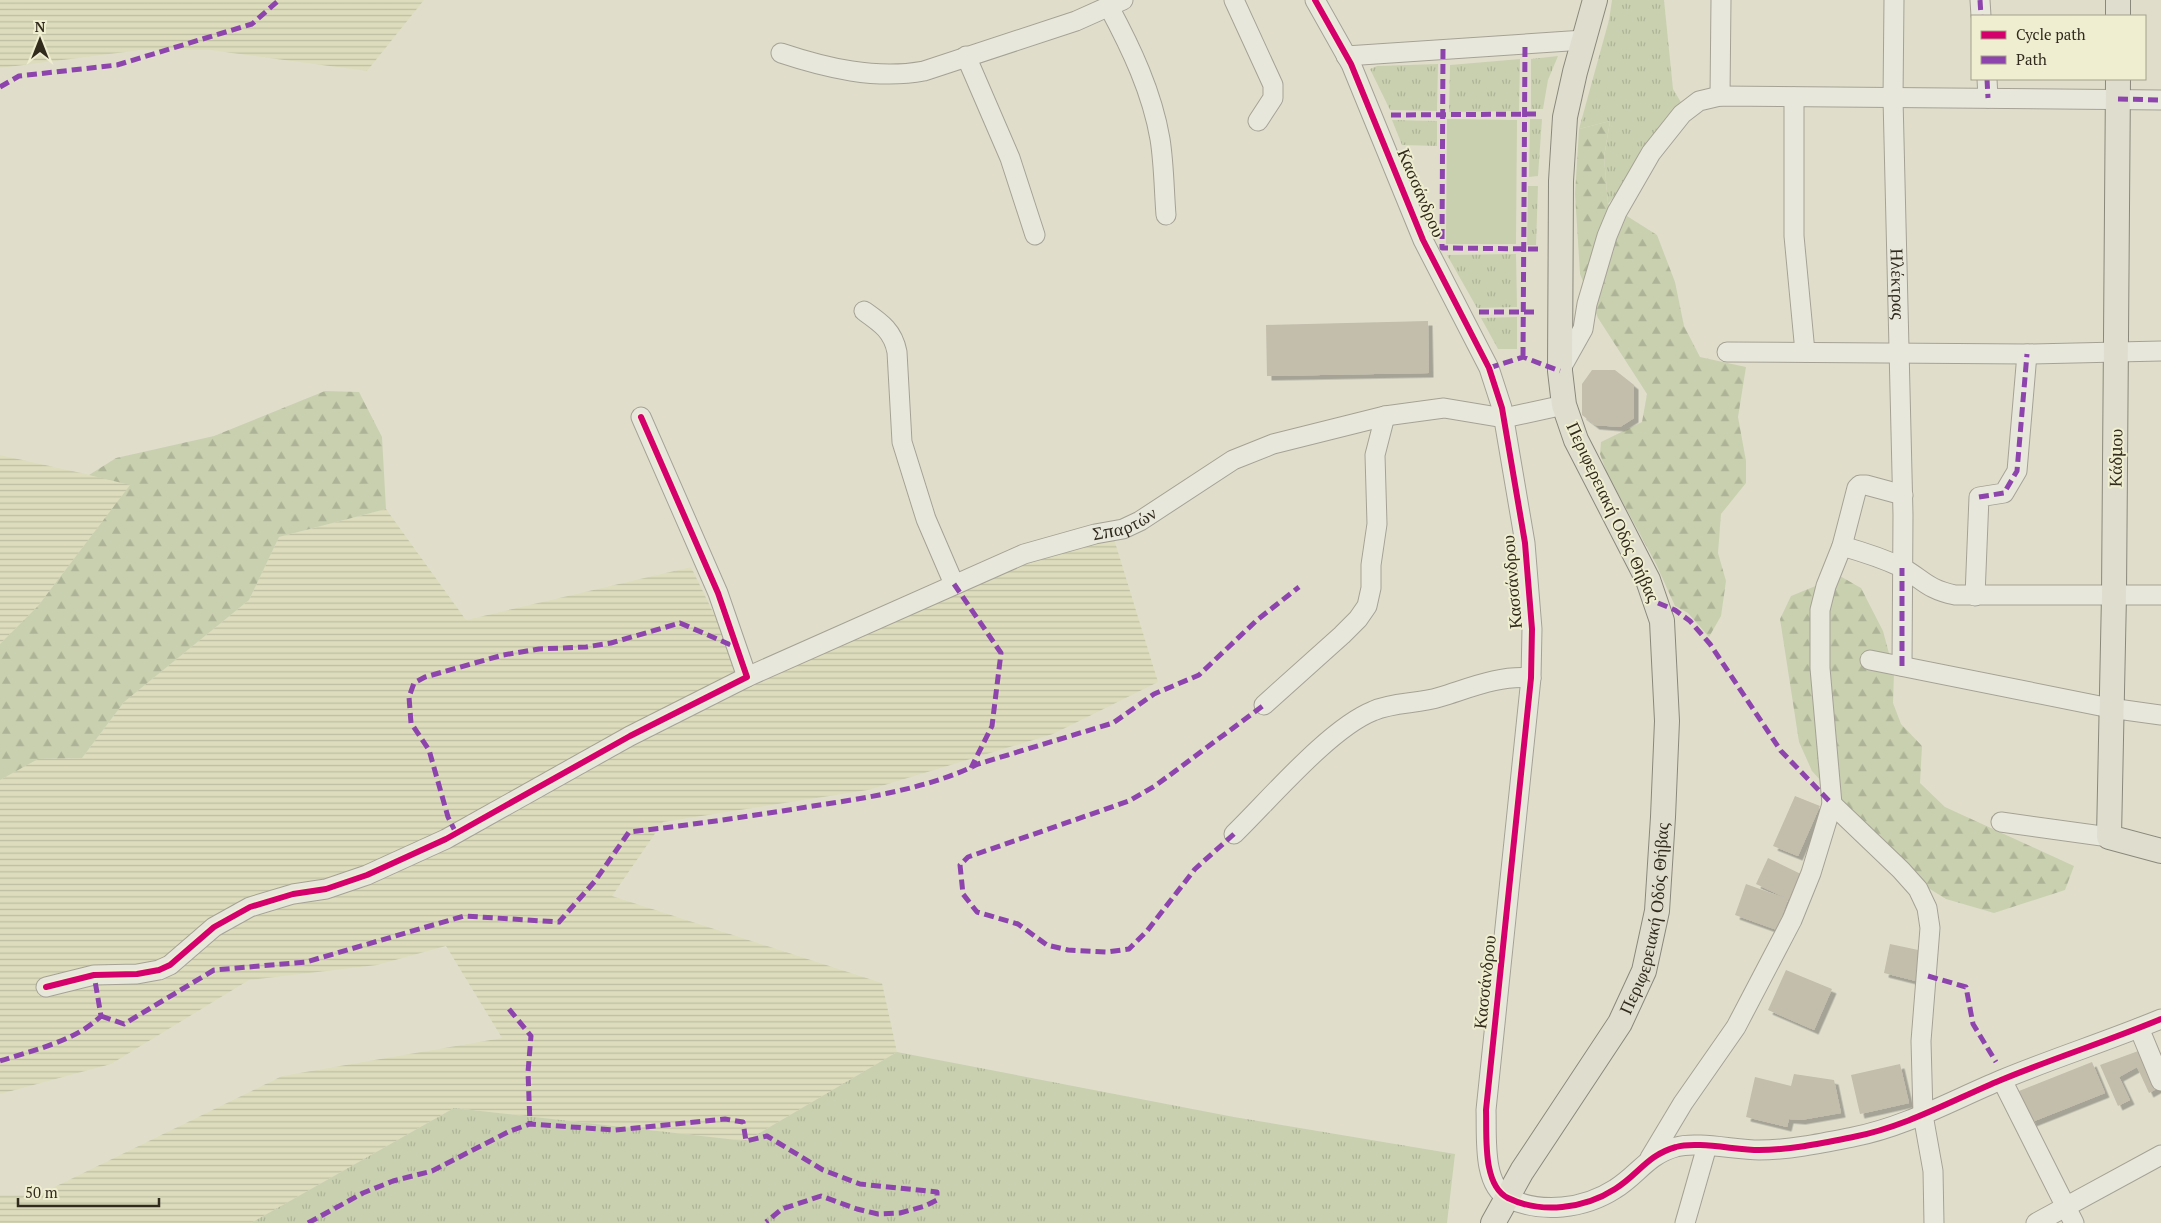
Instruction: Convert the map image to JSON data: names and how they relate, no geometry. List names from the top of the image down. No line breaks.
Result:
{"streets":{"main road":["Κάδμου","Περιφερειακή Οδός Θήβας"],"street":["Κασσάνδρου","Ηλέκτρας","Σπαρτών"]},"crossings":[["Κασσάνδρου","Περιφερειακή Οδός Θήβας"],["Κασσάνδρου","Σπαρτών"]],"legend":["Cycle path","Path"],"scale_bar":"50 m","north":"top"}
